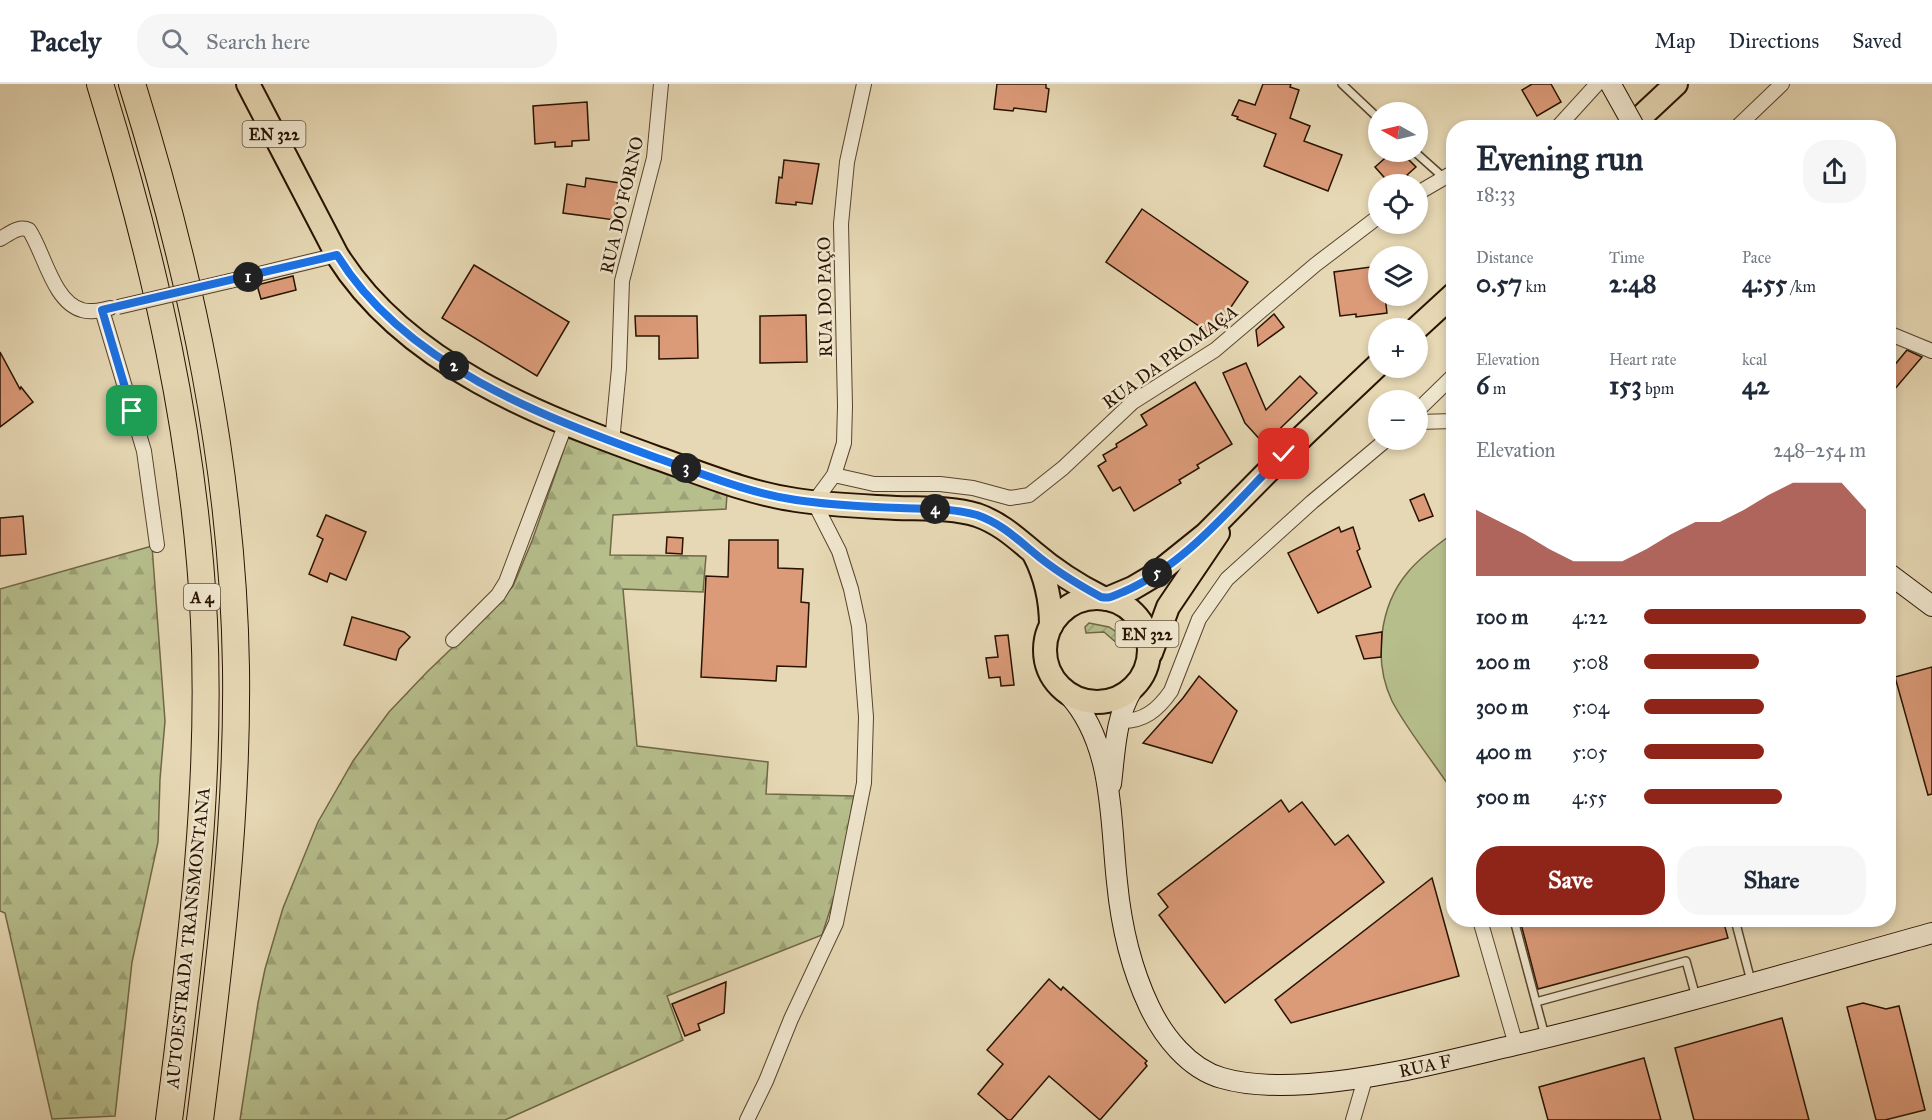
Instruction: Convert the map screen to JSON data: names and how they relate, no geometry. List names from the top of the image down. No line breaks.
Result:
{"streets":{"highway":["A 4","AUTOESTRADA TRANSMONTANA"],"main road":["EN 322"],"street":["RUA DO FORNO","RUA DO PAÇO","RUA DA PROMAÇA","RUA F"]},"crossings":[["EN 322","RUA DO FORNO"],["EN 322","RUA DO PAÇO"],["RUA DO PAÇO","RUA DA PROMAÇA"]],"north":"left","page":{"header":"Pacely","search":"Search here","nav":["Map","Directions","Saved"],"map_buttons":["+","−"],"heading":["Evening run","18:33"],"stats":[["Distance","0.57 km"],["Time","2:48"],["Pace","4:55 /km"],["Elevation","6 m"],["Heart rate","153 bpm"],["kcal","42"]],"pins":["1","2","3","4","5"],"chart":["Elevation","248–254 m"],"list":[{"name":"100 m","note":"4:22"},{"name":"200 m","note":"5:08"},{"name":"300 m","note":"5:04"},{"name":"400 m","note":"5:05"},{"name":"500 m","note":"4:55"}],"buttons":["Save","Share"]}}
